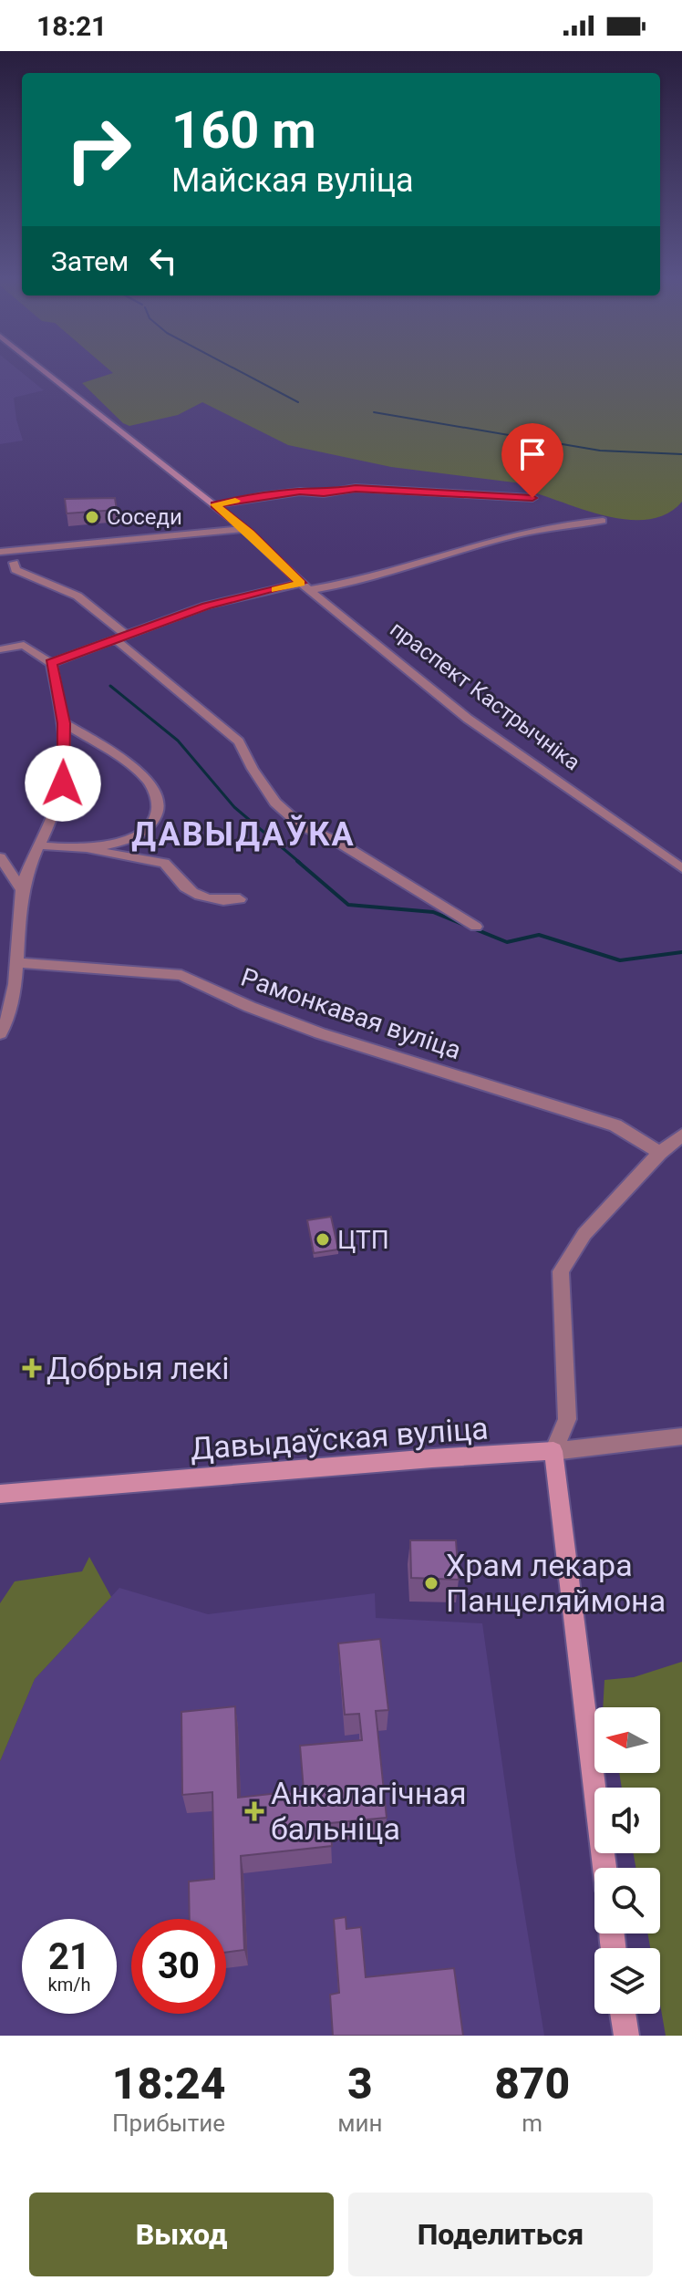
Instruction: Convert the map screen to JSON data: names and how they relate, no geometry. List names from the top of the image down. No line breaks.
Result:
{"streets":{"main road":["Давыдаўская вуліца"],"street":["праспект Кастрычніка","Рамонкавая вуліца"]},"districts":["ДАВЫДАЎКА"],"places":{"other":["Соседи","ЦТП","Храм лекара Панцеляймона"],"health":["Добрыя лекі","Анкалагічная бальніца"]},"north":"left","page":{"status":"18:21","turn":["160 m","Майская вуліца"],"then":"Затем","speed":"21 km/h","limit":"30","eta":["18:24","Прибытие","3","мин","870","m"],"buttons":["Выход","Поделиться"]}}
